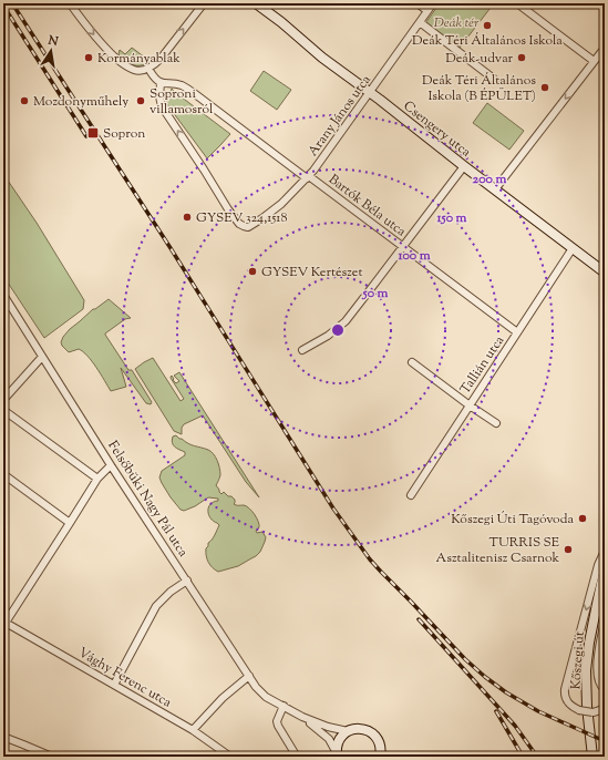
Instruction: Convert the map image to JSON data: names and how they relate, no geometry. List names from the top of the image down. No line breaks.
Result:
{"streets":{"main road":["Csengery utca","Kőszegi út"],"street":["Arany János utca","Bartók Béla utca","Tallián utca","Felsőbüki Nagy Pál utca","Vághy Ferenc utca"]},"crossings":[["Arany János utca","Csengery utca"],["Arany János utca","Bartók Béla utca"],["Csengery utca","Tallián utca"],["Bartók Béla utca","Tallián utca"]],"parks":["Deák tér"],"places":{"other":["Deák Téri Általános Iskola","Kormányablak","Deák-udvar","Deák Téri Általános Iskola (B ÉPÜLET)","Mozdonyműhely","Soproni villamosról","GYSEV 324,1518","GYSEV Kertészet","Kőszegi Úti Tagóvoda","TURRIS SE Asztalitenisz Csarnok"],"transit":["Sopron"]},"north":"top","rings":["200 m","150 m","100 m","50 m"]}
